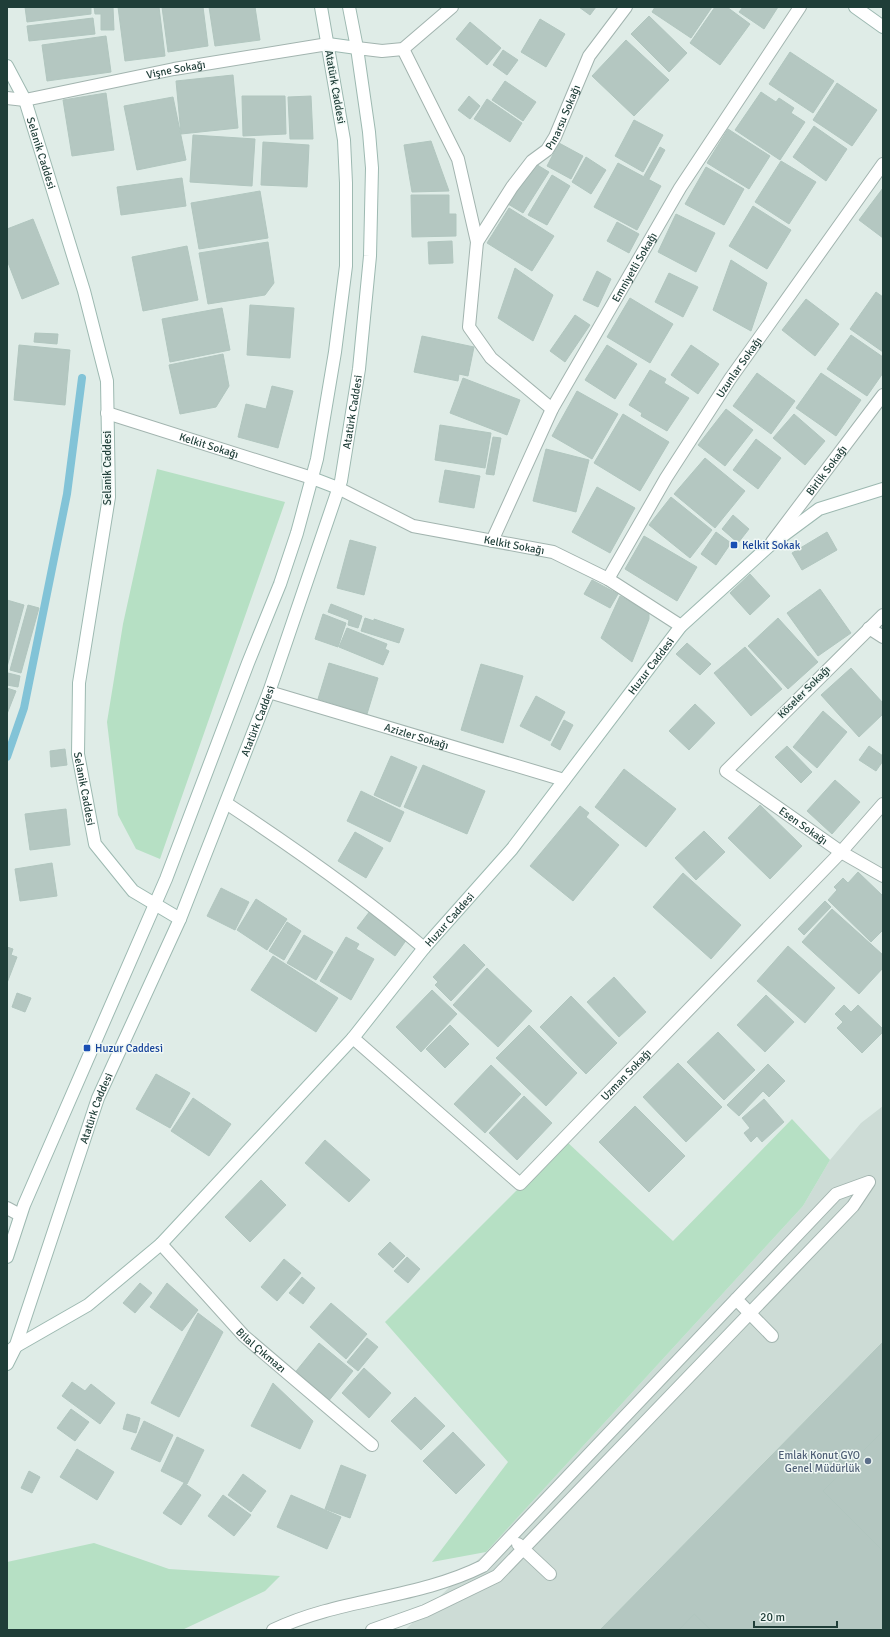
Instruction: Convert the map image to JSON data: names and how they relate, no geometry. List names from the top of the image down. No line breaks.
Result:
{"streets":{"street":["Vişne Sokağı","Atatürk Caddesi","Pınarsu Sokağı","Selanik Caddesi","Emniyetli Sokağı","Uzunlar Sokağı","Kelkit Sokağı","Birlik Sokağı","Huzur Caddesi","Köseler Sokağı","Azizler Sokağı","Esen Sokağı","Uzman Sokağı","Bilal Çıkmazı"]},"crossings":[["Vişne Sokağı","Atatürk Caddesi"],["Vişne Sokağı","Selanik Caddesi"],["Atatürk Caddesi","Selanik Caddesi"],["Atatürk Caddesi","Kelkit Sokağı"],["Atatürk Caddesi","Huzur Caddesi"],["Atatürk Caddesi","Azizler Sokağı"],["Pınarsu Sokağı","Emniyetli Sokağı"],["Selanik Caddesi","Kelkit Sokağı"],["Emniyetli Sokağı","Kelkit Sokağı"],["Uzunlar Sokağı","Kelkit Sokağı"],["Kelkit Sokağı","Huzur Caddesi"],["Birlik Sokağı","Huzur Caddesi"],["Huzur Caddesi","Azizler Sokağı"],["Huzur Caddesi","Uzman Sokağı"],["Huzur Caddesi","Bilal Çıkmazı"],["Köseler Sokağı","Esen Sokağı"],["Esen Sokağı","Uzman Sokağı"]],"places":{"transit":["Kelkit Sokak","Huzur Caddesi"],"other":["Emlak Konut GYO Genel Müdürlük"]},"scale_bar":"20 m"}
